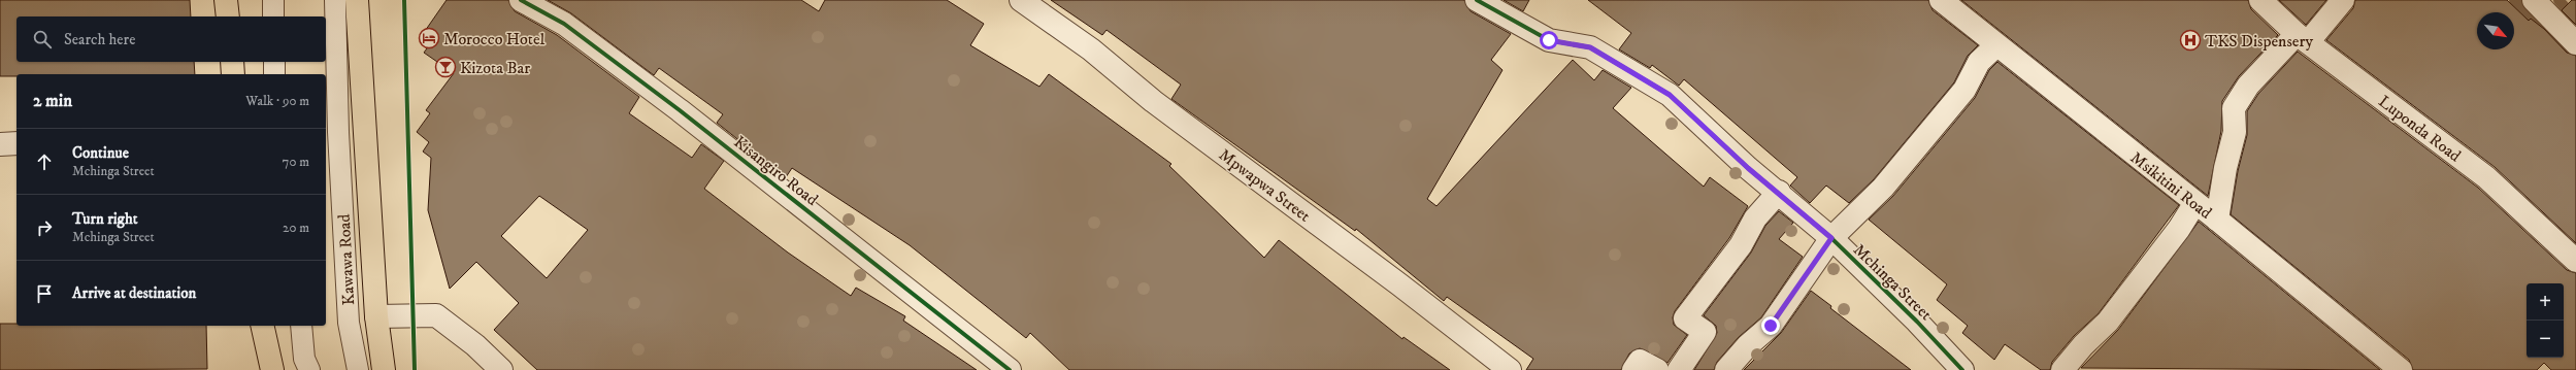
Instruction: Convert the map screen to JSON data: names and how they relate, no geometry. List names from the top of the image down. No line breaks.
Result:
{"streets":{"main road":["Kawawa Road"],"street":["Luponda Road","Kisangiro Road","Mpwapwa Street","Msikitini Road","Mchinga Street"]},"places":{"hotel":["Morocco Hotel"],"hospital":["TKS Dispensery"],"bar":["Kizota Bar"]},"north":"bottom right","page":{"search":"Search here","heading":["2 min","Walk · 90 m"],"list":[["Continue","Mchinga Street","70 m"],["Turn right","Mchinga Street","20 m"],"Arrive at destination"],"map_buttons":["+","−"]}}
